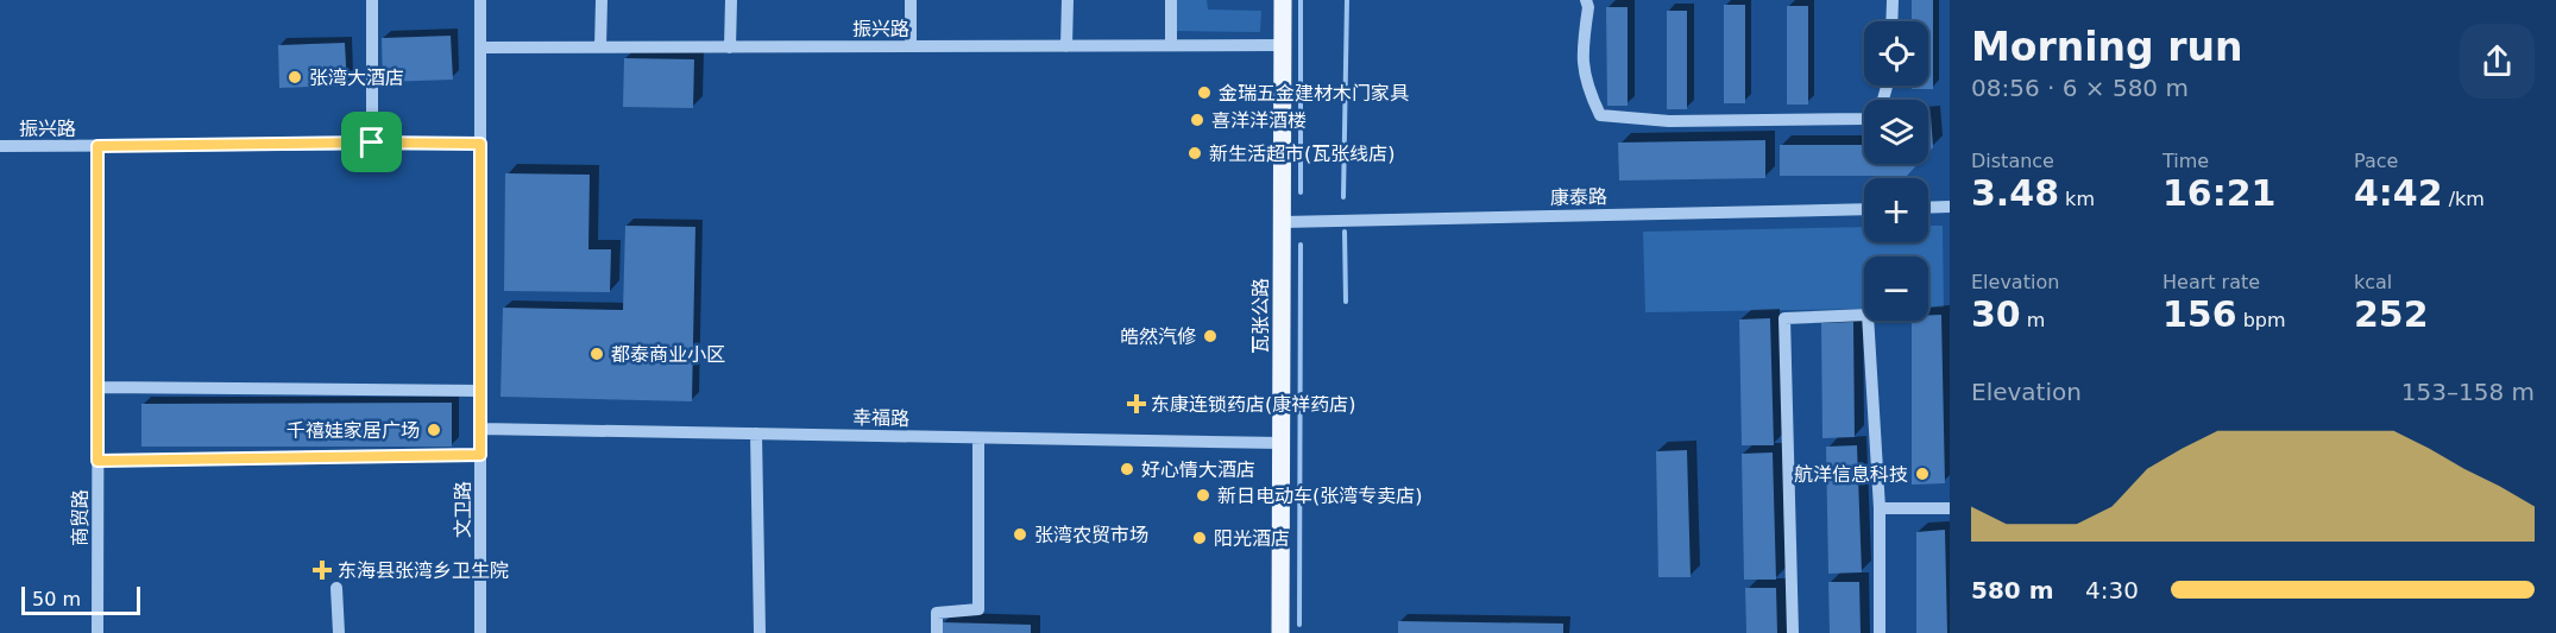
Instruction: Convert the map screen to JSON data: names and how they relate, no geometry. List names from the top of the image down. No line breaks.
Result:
{"streets":{"main road":["瓦张公路"],"street":["振兴路","康泰路","幸福路","文卫路","商贸路"]},"crossings":[["振兴路","瓦张公路"],["振兴路","文卫路"],["振兴路","商贸路"],["康泰路","瓦张公路"],["瓦张公路","幸福路"],["幸福路","文卫路"]],"places":{"other":["张湾大酒店","金瑞五金建材木门家具","喜洋洋酒楼","新生活超市(瓦张线店)","皓然汽修","都泰商业小区","千禧娃家居广场","好心情大酒店","航洋信息科技","新日电动车(张湾专卖店)","张湾农贸市场","阳光酒店"],"health":["东康连锁药店(康祥药店)","东海县张湾乡卫生院"]},"scale_bar":"50 m","page":{"heading":["Morning run","08:56 · 6 × 580 m"],"map_buttons":["+","−"],"stats":[["Distance","3.48 km"],["Time","16:21"],["Pace","4:42 /km"],["Elevation","30 m"],["Heart rate","156 bpm"],["kcal","252"]],"chart":["Elevation","153–158 m"],"list":[{"name":"580 m","note":"4:30"}],"scale":"50 m"}}
